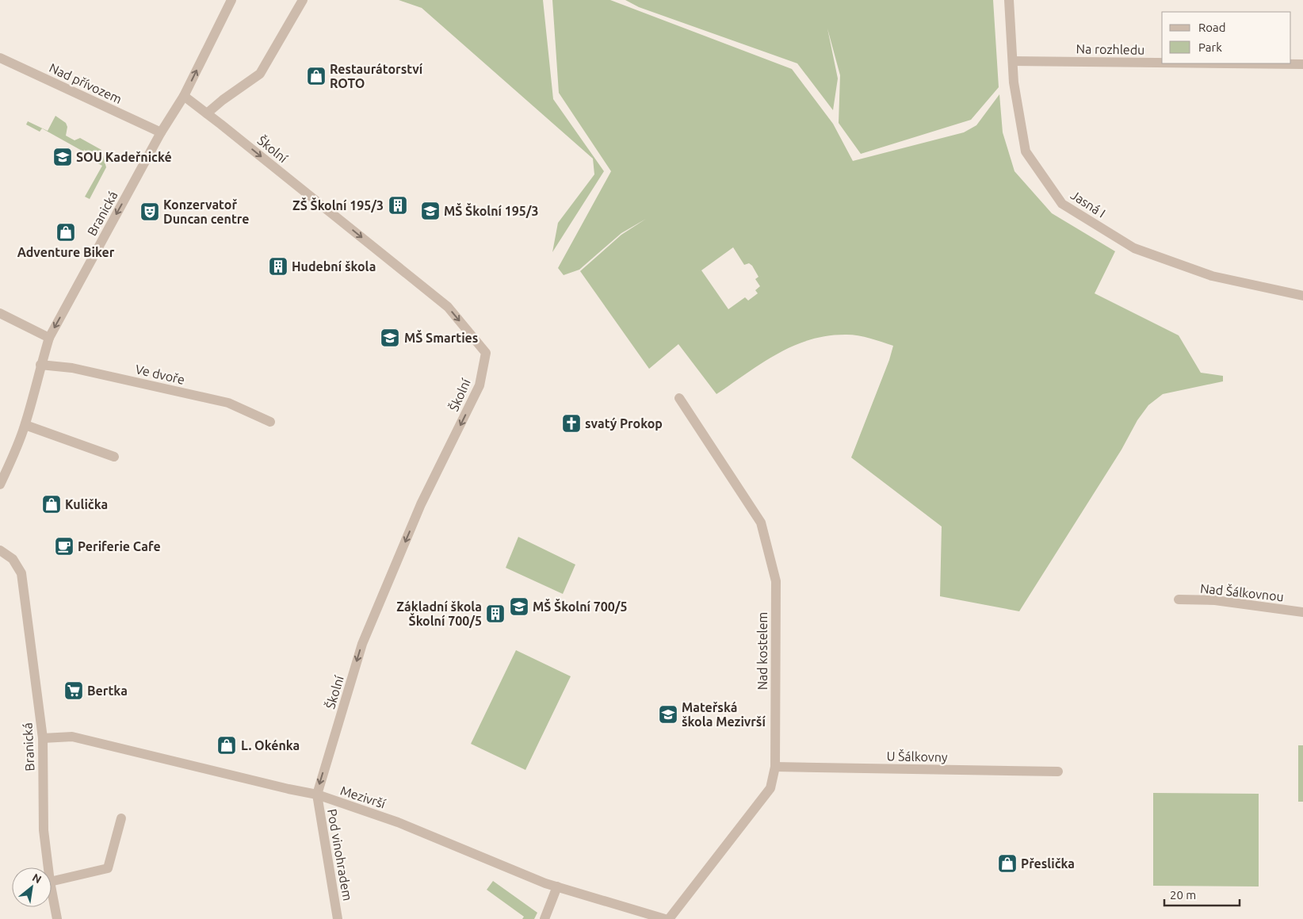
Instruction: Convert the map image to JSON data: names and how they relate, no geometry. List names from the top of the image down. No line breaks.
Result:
{"streets":{"street":["Na rozhledu","Nad přívozem","Školní","Jasná I","Branická","Ve dvoře","Nad Šálkovnou","Nad kostelem","U Šálkovny","Mezivrší","Pod vinohradem"]},"crossings":[["Na rozhledu","Jasná I"],["Nad přívozem","Branická"],["Školní","Branická"],["Školní","Mezivrší"],["Školní","Pod vinohradem"],["Branická","Ve dvoře"],["Branická","Mezivrší"],["Nad kostelem","U Šálkovny"],["Mezivrší","Pod vinohradem"]],"one_way":["Školní"],"places":{"shop":["Restaurátorství ROTO","Adventure Biker","Kulička","L. Okénka","Přeslička"],"school or university":["SOU Kadeřnické","MŠ Školní 195/3","MŠ Smarties","MŠ Školní 700/5","Mateřská škola Mezivrší"],"building":["ZŠ Školní 195/3","Hudební škola","Základní škola Školní 700/5"],"theatre":["Konzervatoř Duncan centre"],"church":["svatý Prokop"],"cafe":["Periferie Cafe"],"supermarket":["Bertka"]},"legend":["Road","Park"],"scale_bar":"20 m","north":"top right"}
